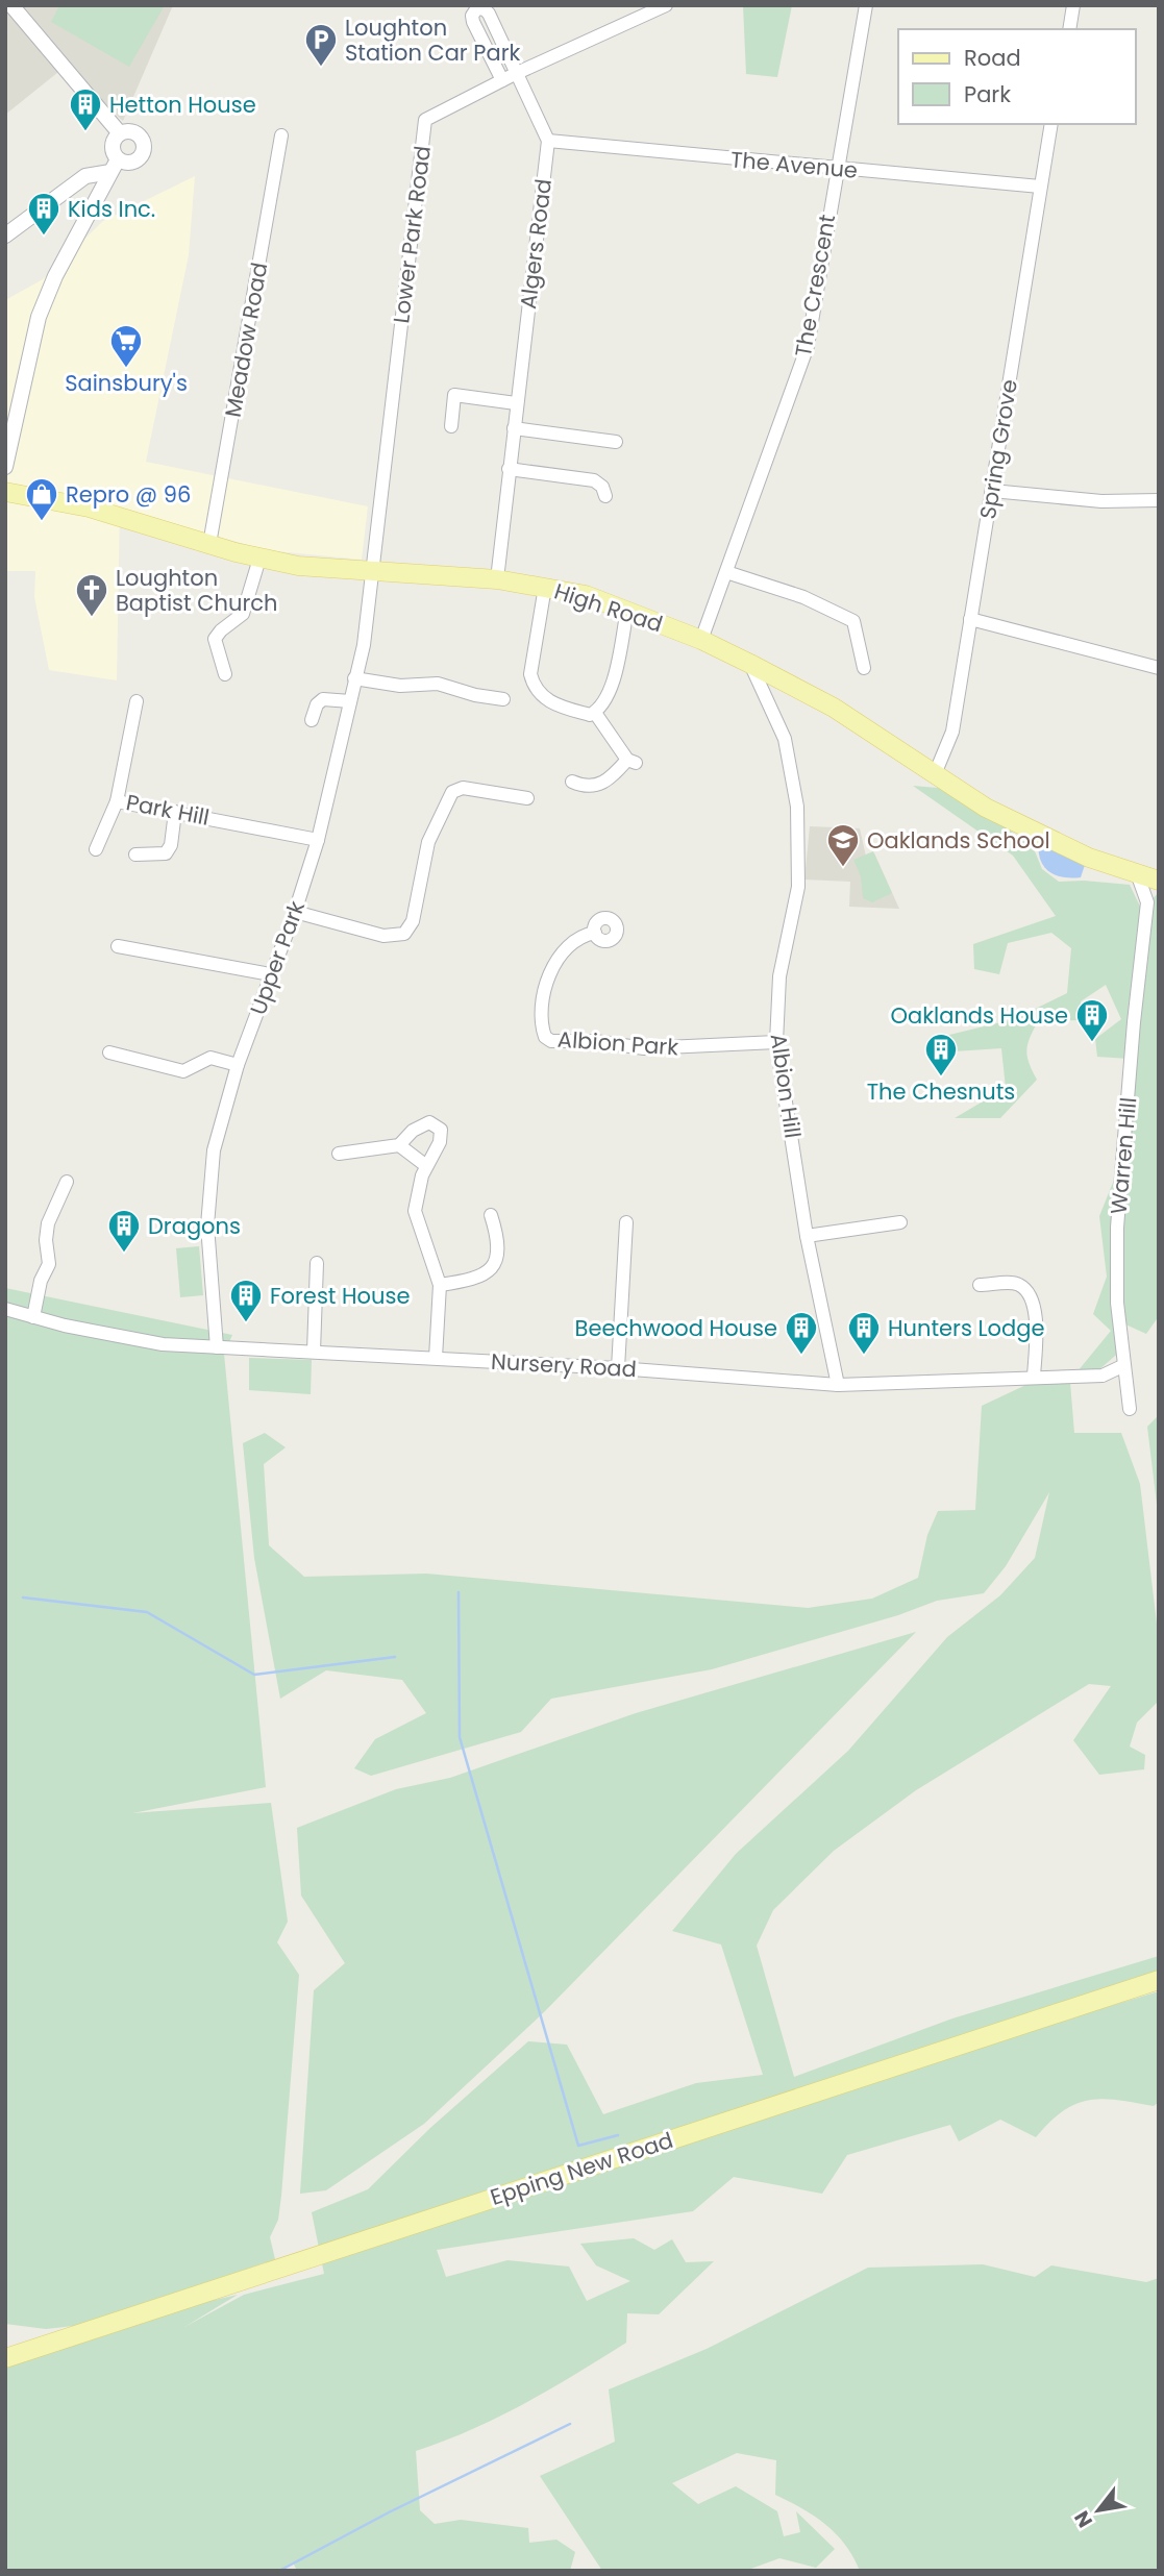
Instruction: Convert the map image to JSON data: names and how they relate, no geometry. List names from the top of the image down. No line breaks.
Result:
{"streets":{"main road":["High Road","Epping New Road"],"street":["The Avenue","Lower Park Road","Algers Road","The Crescent","Meadow Road","Spring Grove","Park Hill","Upper Park","Albion Park","Albion Hill","Warren Hill","Nursery Road"]},"crossings":[["The Avenue","Algers Road"],["The Avenue","The Crescent"],["The Avenue","Spring Grove"],["Lower Park Road","High Road"],["Lower Park Road","Upper Park"],["Algers Road","High Road"],["The Crescent","High Road"],["Meadow Road","High Road"],["Spring Grove","High Road"],["High Road","Upper Park"],["High Road","Albion Hill"],["High Road","Warren Hill"],["Park Hill","Upper Park"],["Upper Park","Nursery Road"],["Albion Park","Albion Hill"],["Albion Hill","Nursery Road"],["Warren Hill","Nursery Road"]],"places":{"parking":["Loughton Station Car Park"],"building":["Hetton House","Kids Inc.","Oaklands House","The Chesnuts","Dragons","Forest House","Beechwood House","Hunters Lodge"],"supermarket":["Sainsbury's"],"shop":["Repro @ 96"],"church":["Loughton Baptist Church"],"school or university":["Oaklands School"]},"legend":["Road","Park"],"north":"bottom left"}
